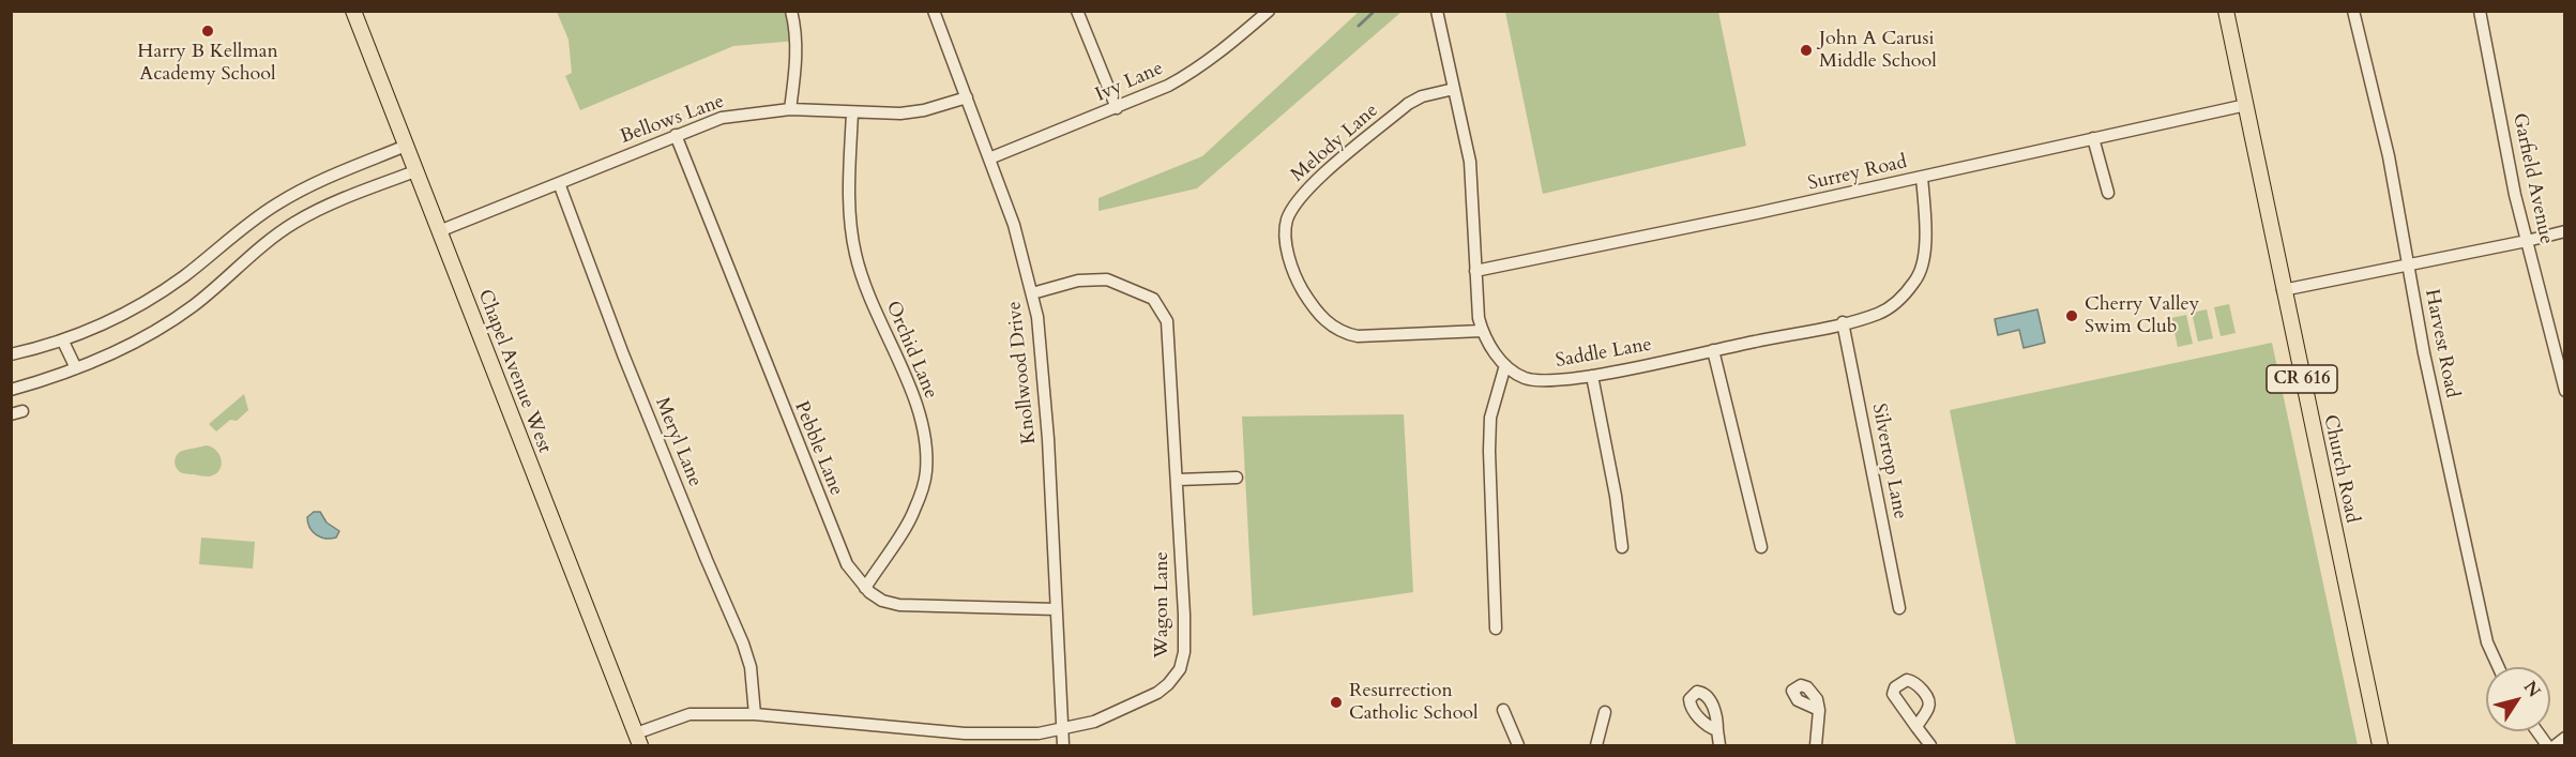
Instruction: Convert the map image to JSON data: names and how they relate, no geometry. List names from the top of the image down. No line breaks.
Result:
{"streets":{"main road":["Chapel Avenue West","CR 616","Church Road"],"street":["Ivy Lane","Bellows Lane","Melody Lane","Surrey Road","Garfield Avenue","Harvest Road","Orchid Lane","Saddle Lane","Knollwood Drive","Meryl Lane","Pebble Lane","Silvertop Lane","Wagon Lane"]},"crossings":[["Ivy Lane","Knollwood Drive"],["Bellows Lane","Orchid Lane"],["Bellows Lane","Chapel Avenue West"],["Bellows Lane","Knollwood Drive"],["Bellows Lane","Meryl Lane"],["Bellows Lane","Pebble Lane"],["Melody Lane","Saddle Lane"],["Surrey Road","Saddle Lane"],["Surrey Road","Church Road"],["Orchid Lane","Pebble Lane"],["Saddle Lane","Silvertop Lane"],["Chapel Avenue West","Wagon Lane"],["Knollwood Drive","Pebble Lane"],["Knollwood Drive","Wagon Lane"],["Meryl Lane","Wagon Lane"]],"places":["Harry B Kellman Academy School","John A Carusi Middle School","Cherry Valley Swim Club","Resurrection Catholic School"],"north":"top right"}
